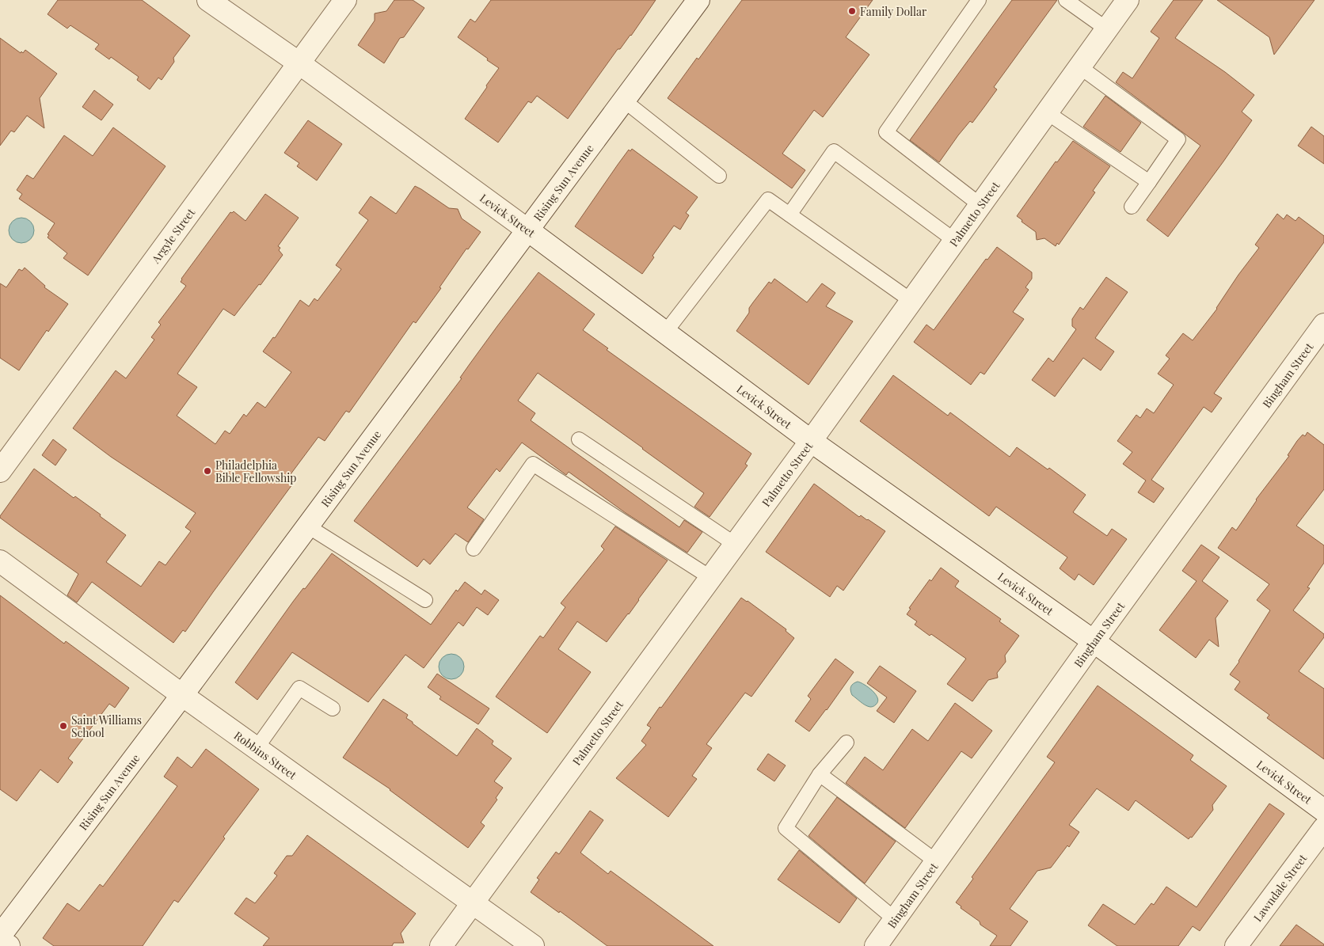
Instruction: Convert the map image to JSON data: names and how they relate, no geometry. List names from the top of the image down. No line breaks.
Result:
{"streets":{"street":["Rising Sun Avenue","Palmetto Street","Levick Street","Argyle Street","Bingham Street","Robbins Street","Lawndale Street"]},"crossings":[["Rising Sun Avenue","Levick Street"],["Rising Sun Avenue","Robbins Street"],["Palmetto Street","Levick Street"],["Palmetto Street","Robbins Street"],["Levick Street","Argyle Street"],["Levick Street","Bingham Street"]],"places":["Family Dollar","Philadelphia Bible Fellowship","Saint Williams School"]}
